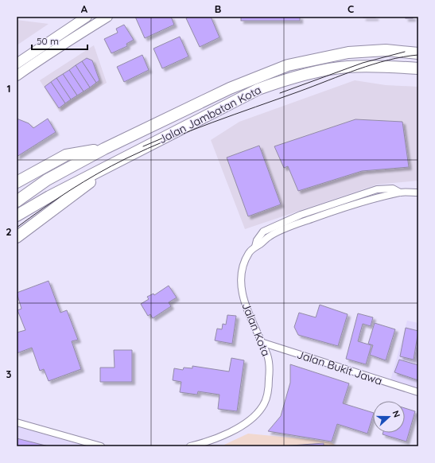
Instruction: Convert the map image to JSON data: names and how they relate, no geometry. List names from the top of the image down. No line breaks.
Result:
{"streets":{"highway":["Jalan Jambatan Kota"],"street":["Jalan Kota","Jalan Bukit Jawa"]},"crossings":[["Jalan Kota","Jalan Bukit Jawa"]],"scale_bar":"50 m","north":"right","grid":{"columns":["A","B","C"],"rows":["1","2","3"]}}
